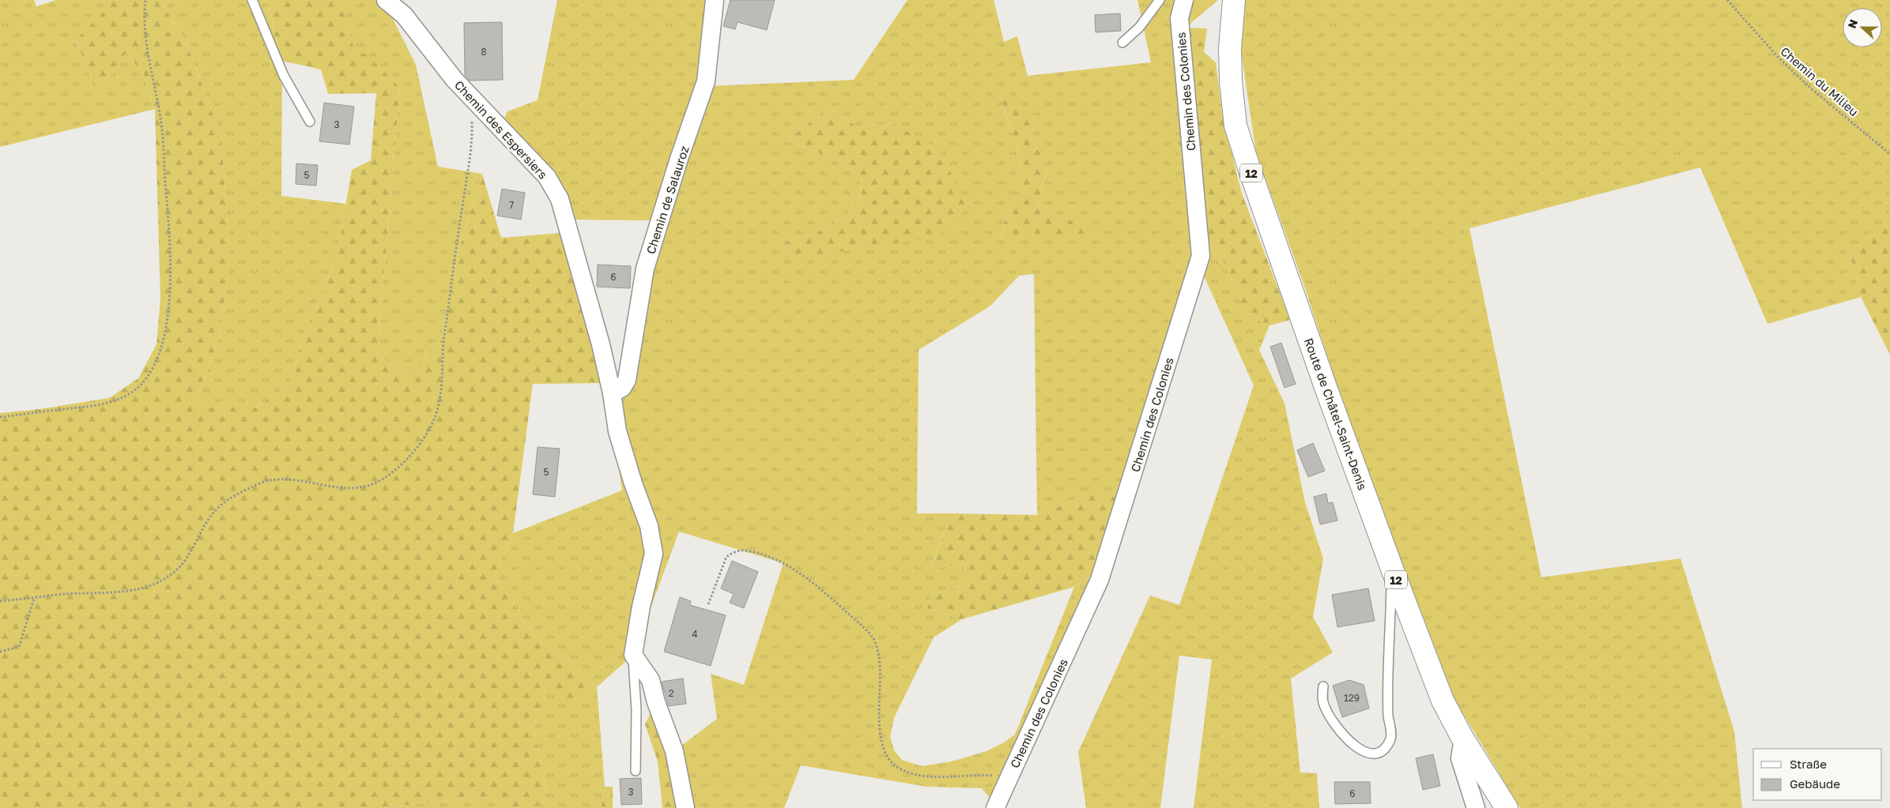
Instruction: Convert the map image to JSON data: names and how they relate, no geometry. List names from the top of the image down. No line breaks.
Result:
{"streets":{"main road":["12","Route de Châtel-Saint-Denis"],"street":["Chemin des Colonies","Chemin des Espersiers","Chemin de Salauroz"],"path":["Chemin du Milieu"]},"crossings":[["Chemin des Espersiers","Chemin de Salauroz"]],"house_numbers":["8","3","5","7","6","5","4","2","129","3","6"],"legend":["Straße","Gebäude"],"north":"left"}
